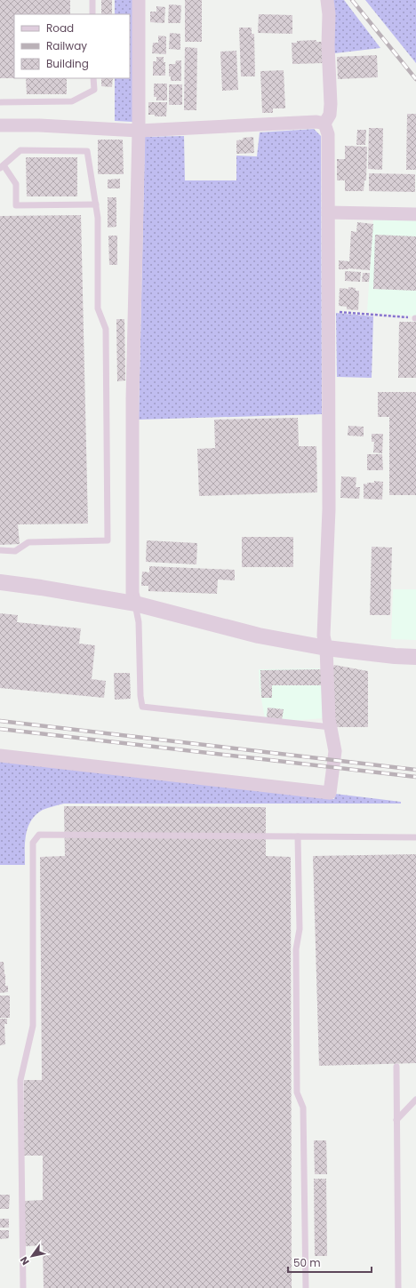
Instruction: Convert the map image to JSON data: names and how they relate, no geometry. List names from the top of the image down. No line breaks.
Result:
{"legend":["Road","Railway","Building"],"scale_bar":"50 m","north":"bottom left"}
